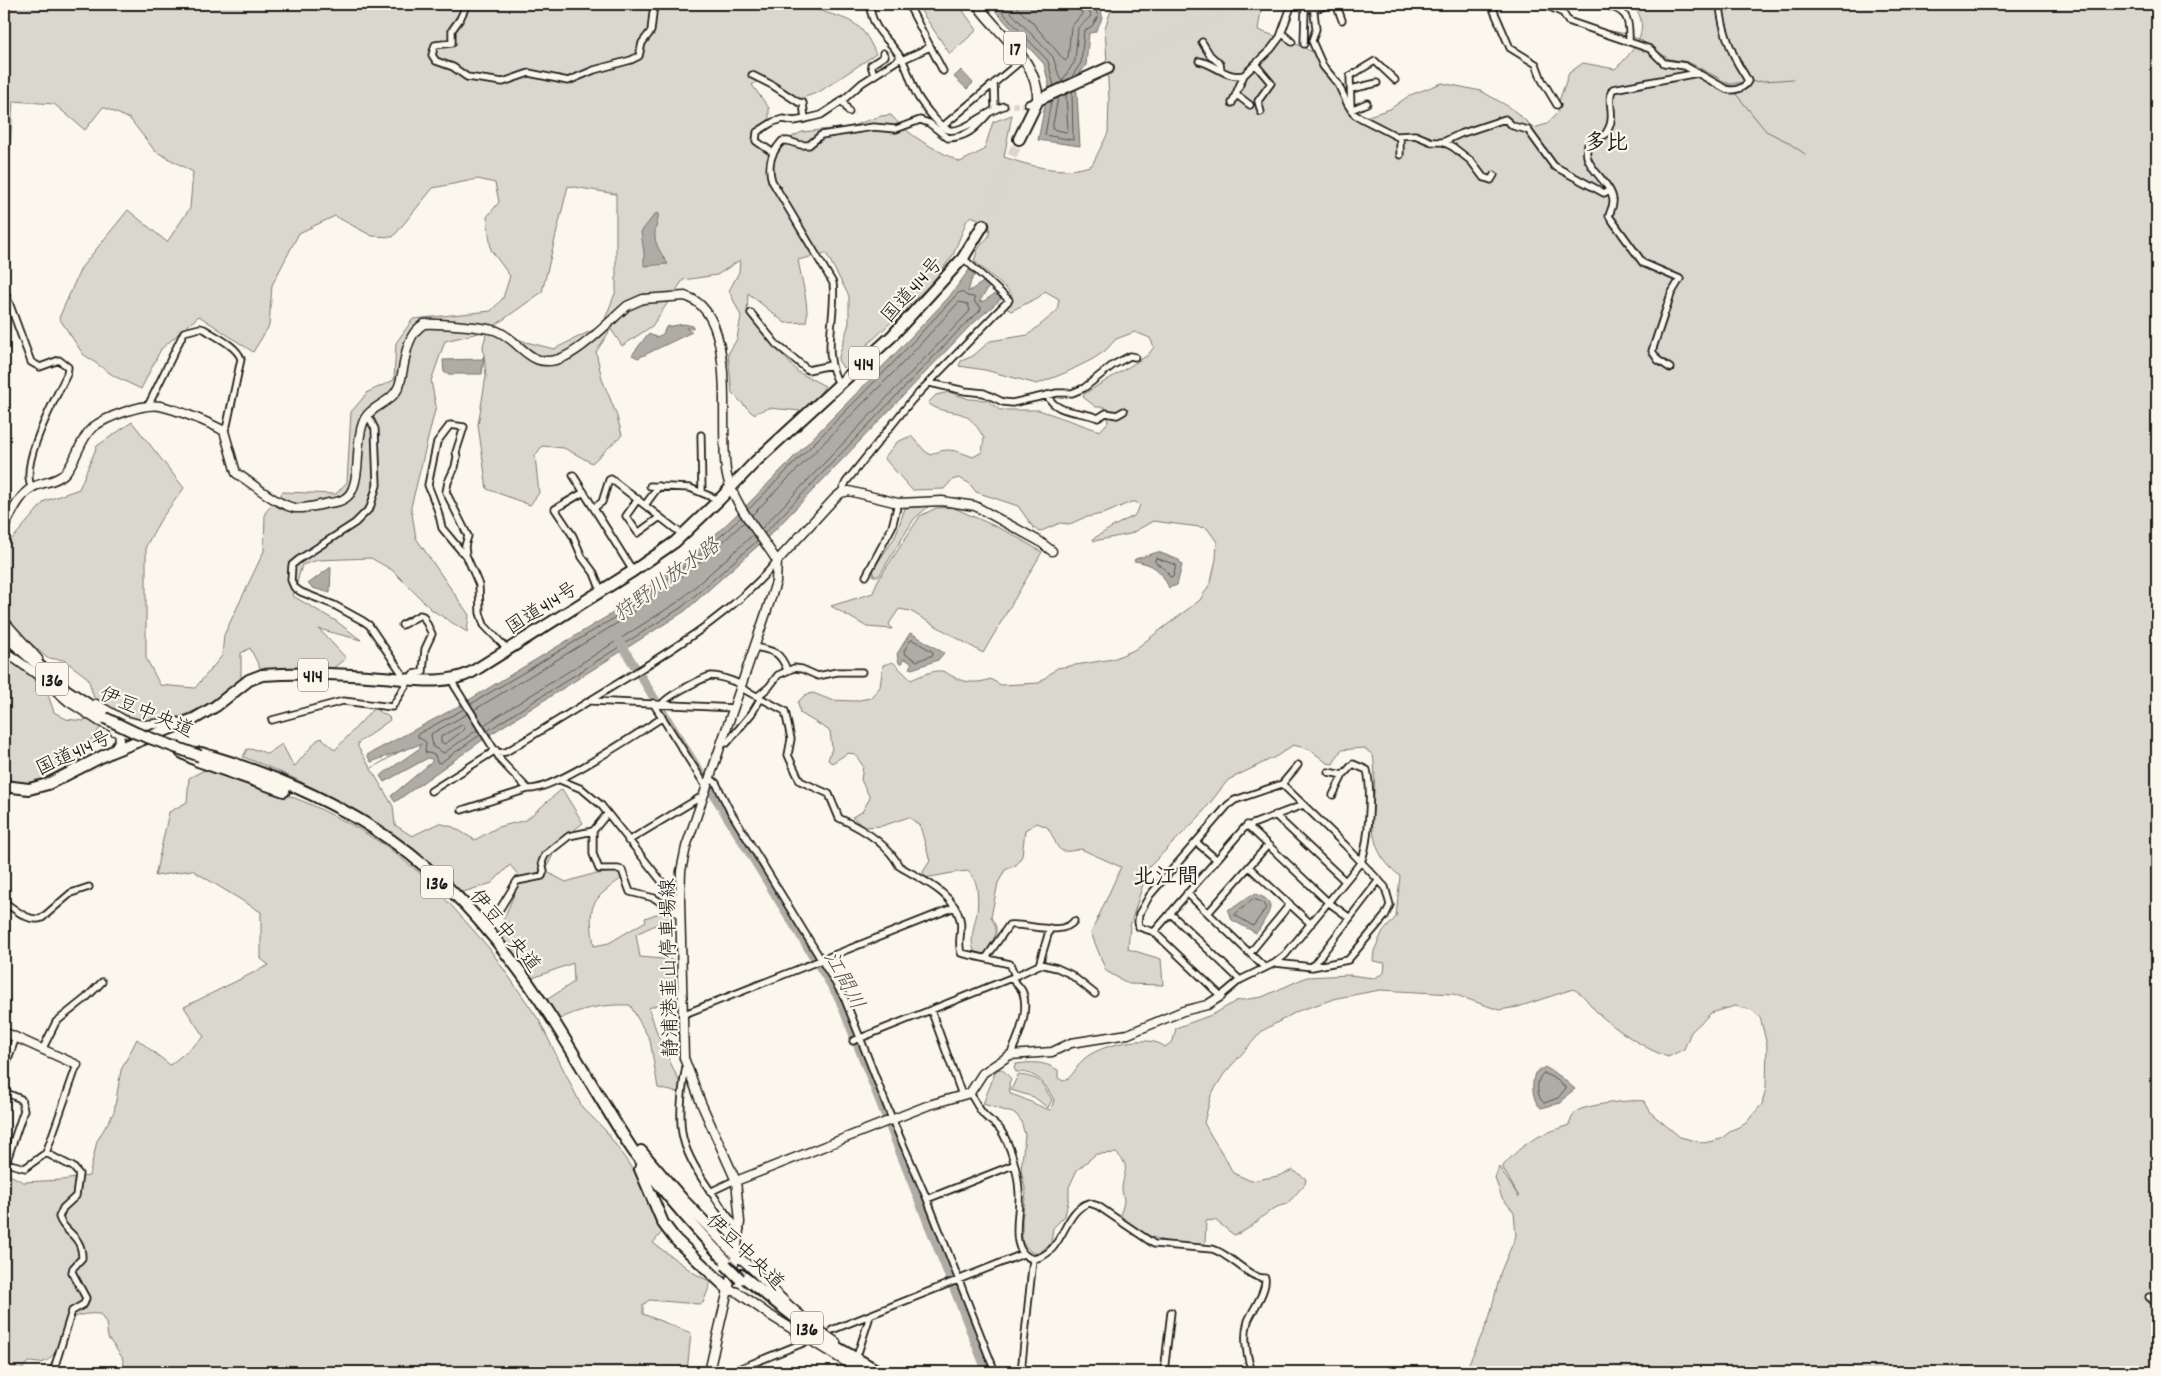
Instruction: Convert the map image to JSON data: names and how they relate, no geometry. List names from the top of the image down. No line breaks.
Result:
{"streets":{"highway":["国道414号","414","136","伊豆中央道"],"main road":["17"],"street":["静浦港韮山停車場線"]},"districts":["多比","北江間"],"water":["狩野川放水路","江間川"]}
